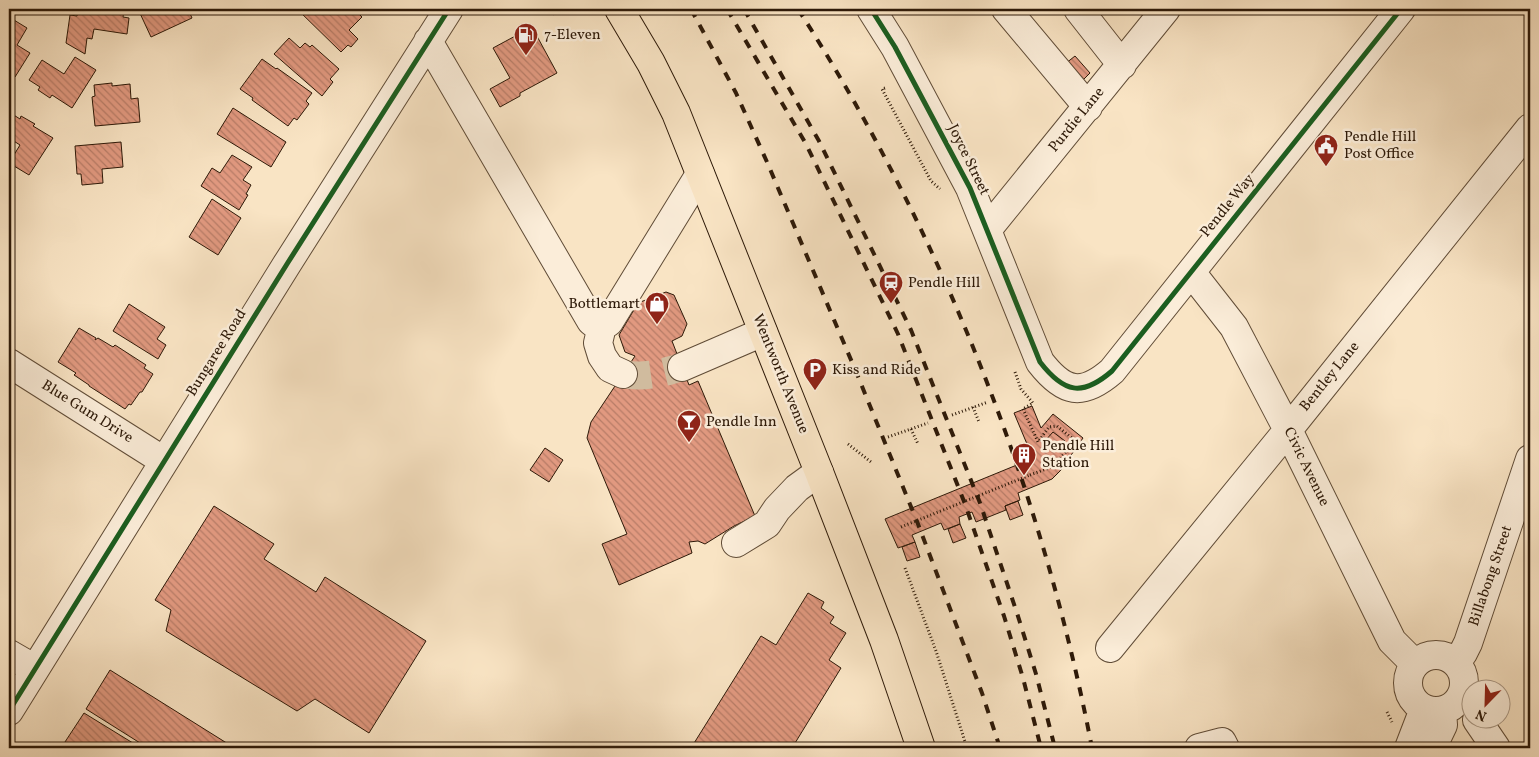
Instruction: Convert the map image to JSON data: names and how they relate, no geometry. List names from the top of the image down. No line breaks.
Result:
{"streets":{"main road":["Wentworth Avenue"],"street":["Purdie Lane","Joyce Street","Pendle Way","Bungaree Road","Bentley Lane","Blue Gum Drive","Civic Avenue","Billabong Street"]},"crossings":[["Purdie Lane","Joyce Street"],["Joyce Street","Pendle Way"],["Pendle Way","Civic Avenue"],["Bungaree Road","Blue Gum Drive"],["Bentley Lane","Civic Avenue"],["Civic Avenue","Billabong Street"]],"places":{"fuel station":["7-Eleven"],"public building":["Pendle Hill Post Office"],"station":["Pendle Hill"],"shop":["Bottlemart"],"parking":["Kiss and Ride"],"bar":["Pendle Inn"],"building":["Pendle Hill Station"]},"north":"bottom left"}
